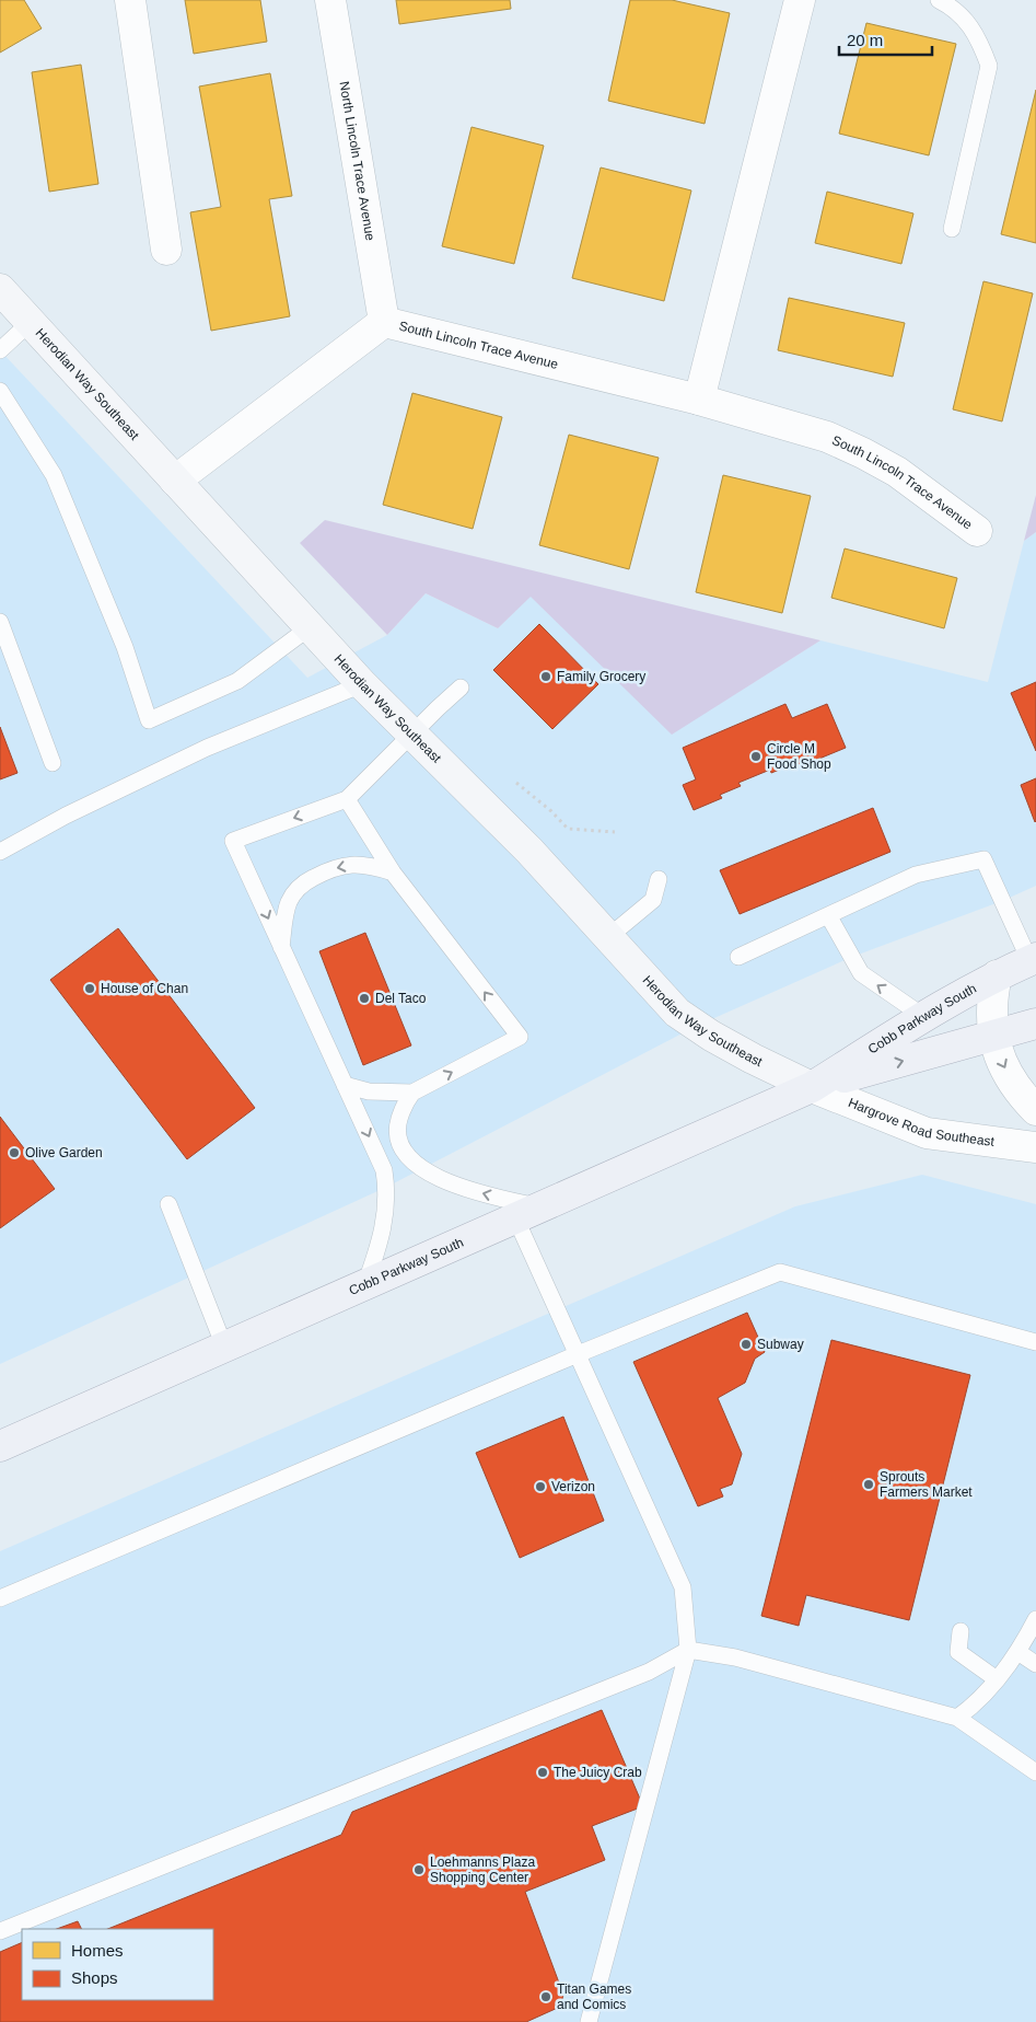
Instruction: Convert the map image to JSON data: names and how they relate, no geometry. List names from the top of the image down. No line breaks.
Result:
{"streets":{"main road":["Cobb Parkway South"],"street":["North Lincoln Trace Avenue","South Lincoln Trace Avenue","Herodian Way Southeast","Hargrove Road Southeast"]},"crossings":[["North Lincoln Trace Avenue","South Lincoln Trace Avenue"],["South Lincoln Trace Avenue","Herodian Way Southeast"],["Herodian Way Southeast","Cobb Parkway South"],["Herodian Way Southeast","Hargrove Road Southeast"],["Cobb Parkway South","Hargrove Road Southeast"]],"places":["Family Grocery","Circle M Food Shop","House of Chan","Del Taco","Olive Garden","Subway","Sprouts Farmers Market","Verizon","The Juicy Crab","Loehmanns Plaza Shopping Center","Titan Games and Comics"],"legend":["Homes","Shops"],"scale_bar":"20 m"}
